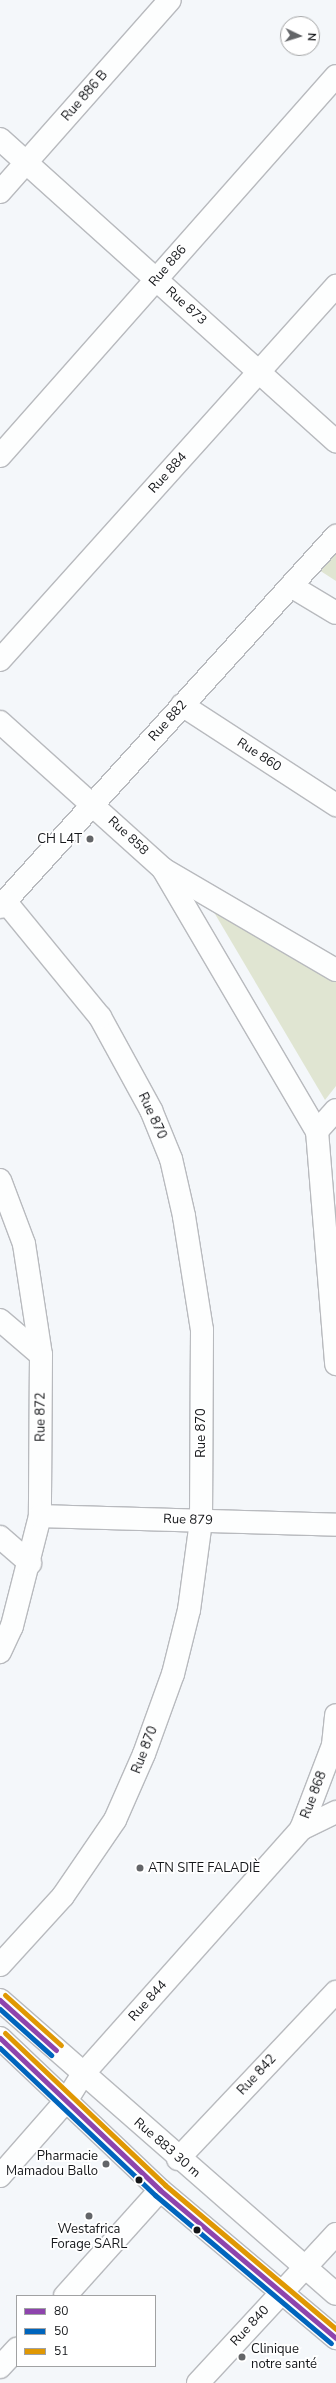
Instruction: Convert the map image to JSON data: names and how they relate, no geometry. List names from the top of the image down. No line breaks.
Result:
{"streets":{"street":["Rue 886 B","Rue 886","Rue 873","Rue 884","Rue 882","Rue 860","Rue 858","Rue 870","Rue 872","Rue 879","Rue 868","Rue 844","Rue 842","Rue 883 30 m","Rue 840"]},"crossings":[["Rue 886 B","Rue 873"],["Rue 886","Rue 873"],["Rue 873","Rue 884"],["Rue 882","Rue 860"],["Rue 882","Rue 858"],["Rue 882","Rue 870"],["Rue 870","Rue 879"],["Rue 872","Rue 879"],["Rue 868","Rue 844"],["Rue 844","Rue 883 30 m"],["Rue 842","Rue 883 30 m"],["Rue 883 30 m","Rue 840"]],"places":["CH L4T","ATN SITE FALADIÈ","Pharmacie Mamadou Ballo","Westafrica Forage SARL","Clinique notre santé"],"lines":["transit line 51","transit line 80","transit line 50"],"legend":["80","50","51"],"north":"right"}
